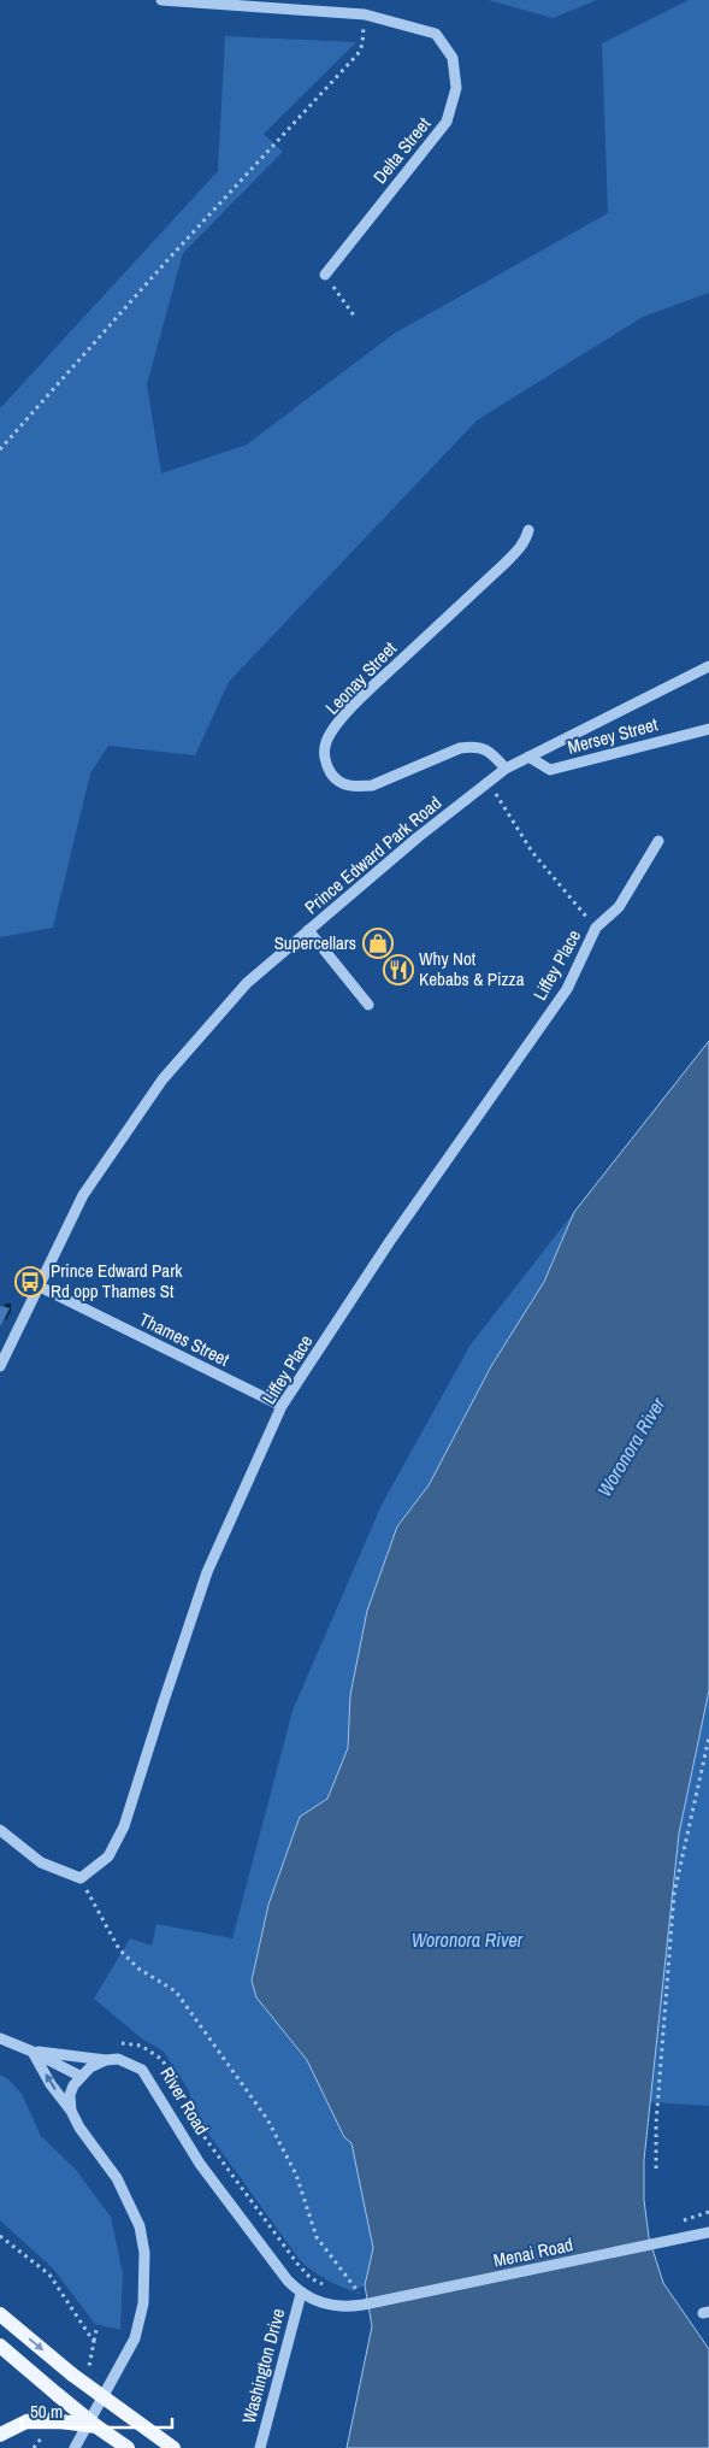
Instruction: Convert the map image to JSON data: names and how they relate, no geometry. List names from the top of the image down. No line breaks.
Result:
{"streets":{"street":["Delta Street","Leonay Street","Mersey Street","Prince Edward Park Road","Liffey Place","Thames Street","River Road","Menai Road","Washington Drive"]},"crossings":[["Leonay Street","Prince Edward Park Road"],["Mersey Street","Prince Edward Park Road"],["Prince Edward Park Road","Thames Street"],["Liffey Place","Thames Street"],["River Road","Menai Road"],["River Road","Washington Drive"]],"water":["Woronora River"],"places":{"shop":["Supercellars"],"restaurant":["Why Not Kebabs & Pizza"],"bus stop":["Prince Edward Park Rd opp Thames St"]},"scale_bar":"50 m"}
